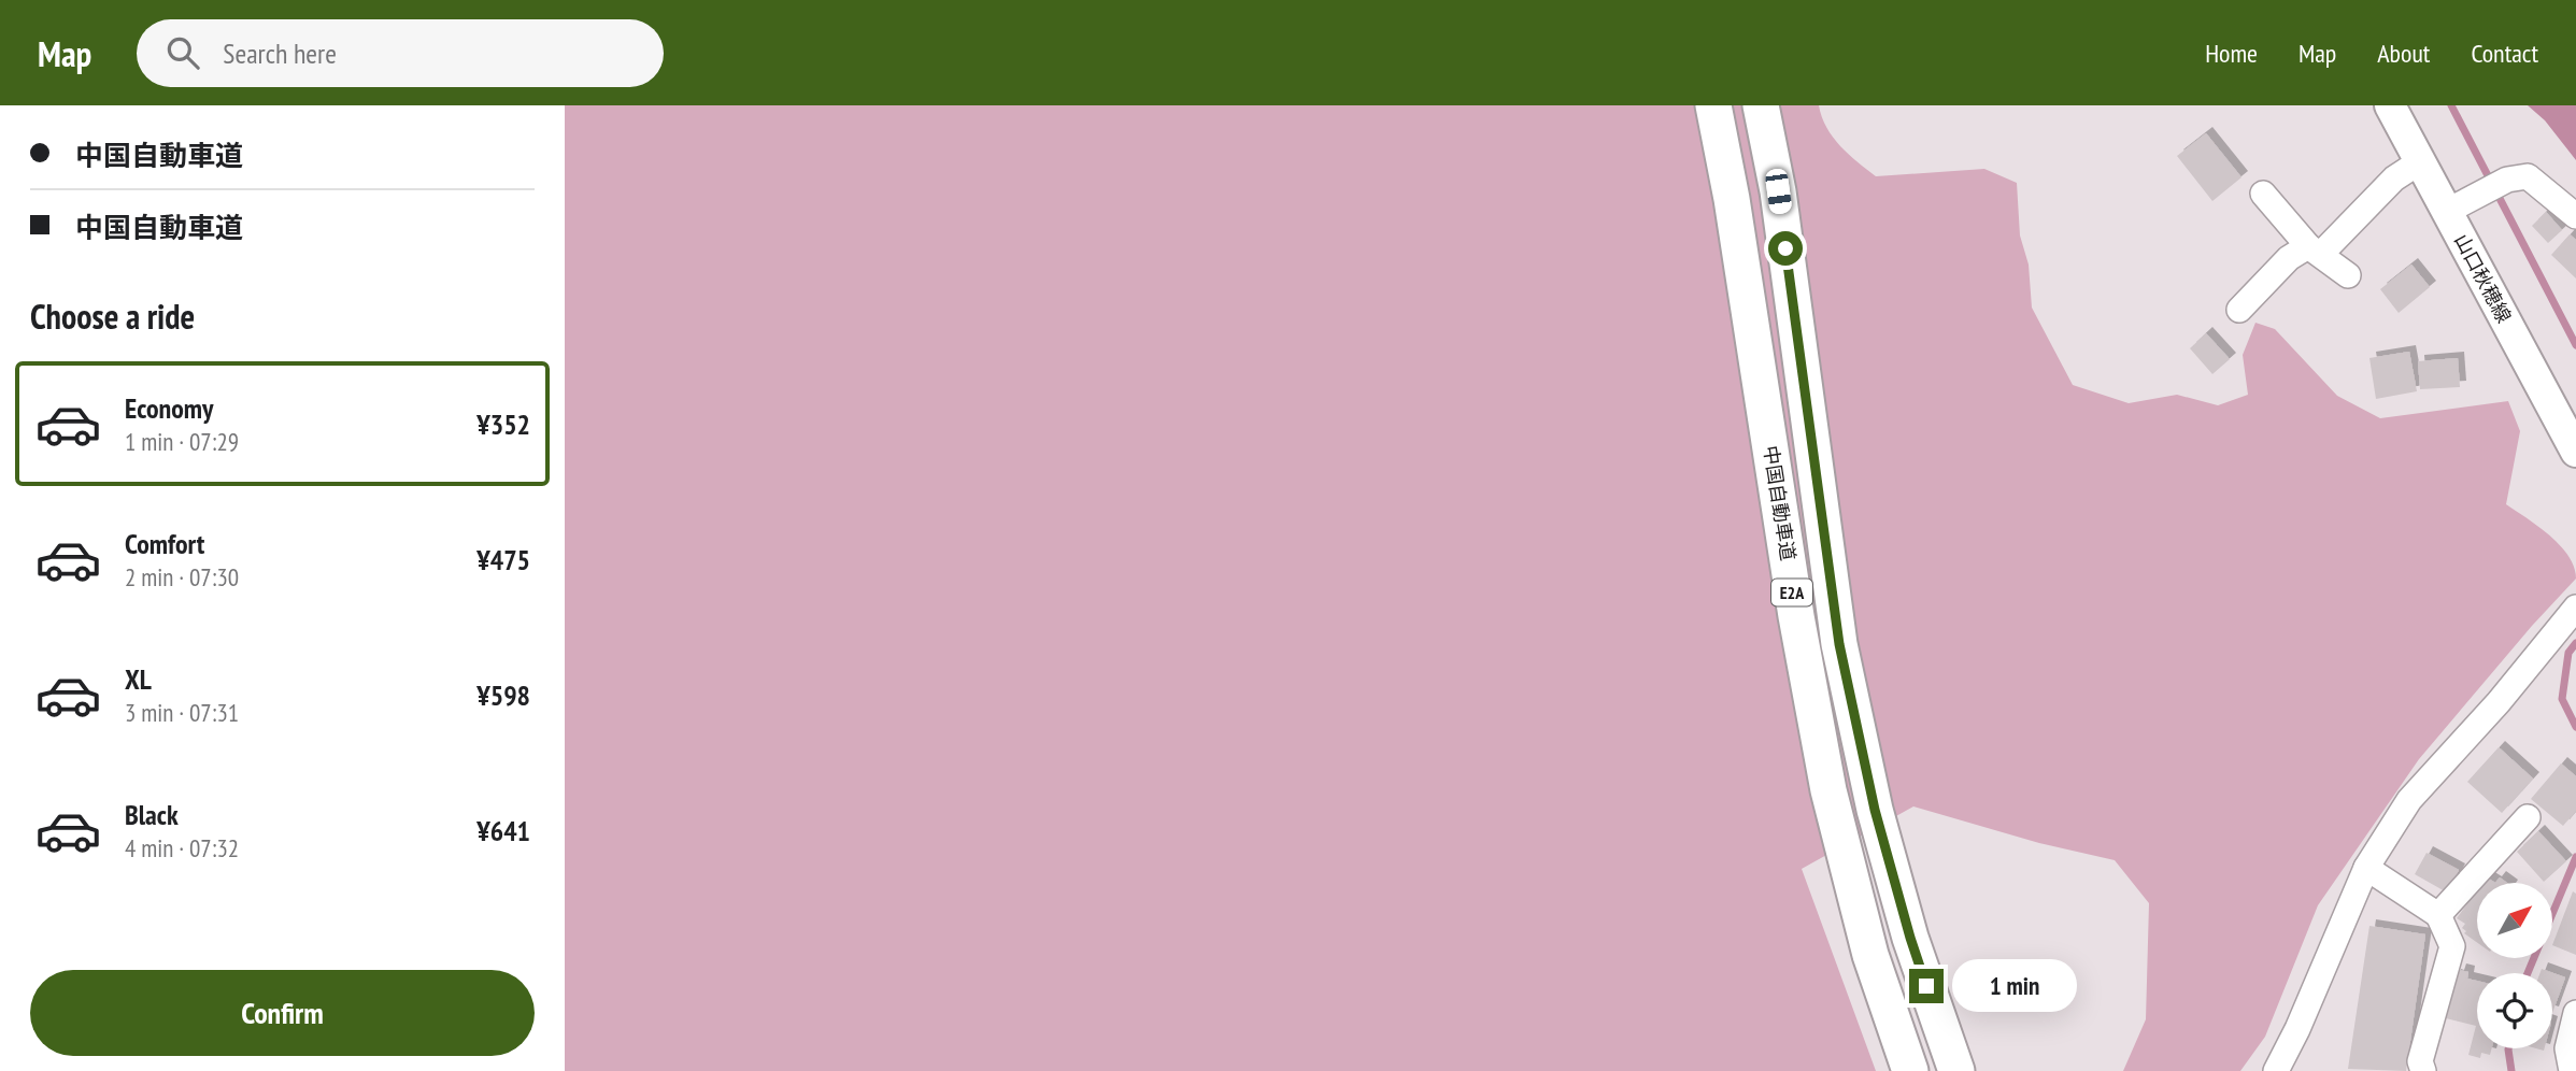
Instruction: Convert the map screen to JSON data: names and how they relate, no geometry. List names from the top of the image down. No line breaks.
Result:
{"streets":{"highway":["中国自動車道","E2A"],"main road":["山口秋穂線"]},"north":"top right","page":{"header":"Map","search":"Search here","nav":["Home","Map","About","Contact"],"banner":["中国自動車道","中国自動車道"],"heading":"Choose a ride","list":[{"name":"Economy","note":"1 min · 07:29","value":"¥352"},{"name":"Comfort","note":"2 min · 07:30","value":"¥475"},{"name":"XL","note":"3 min · 07:31","value":"¥598"},{"name":"Black","note":"4 min · 07:32","value":"¥641"}],"buttons":"Confirm","bubble":"1 min"}}
